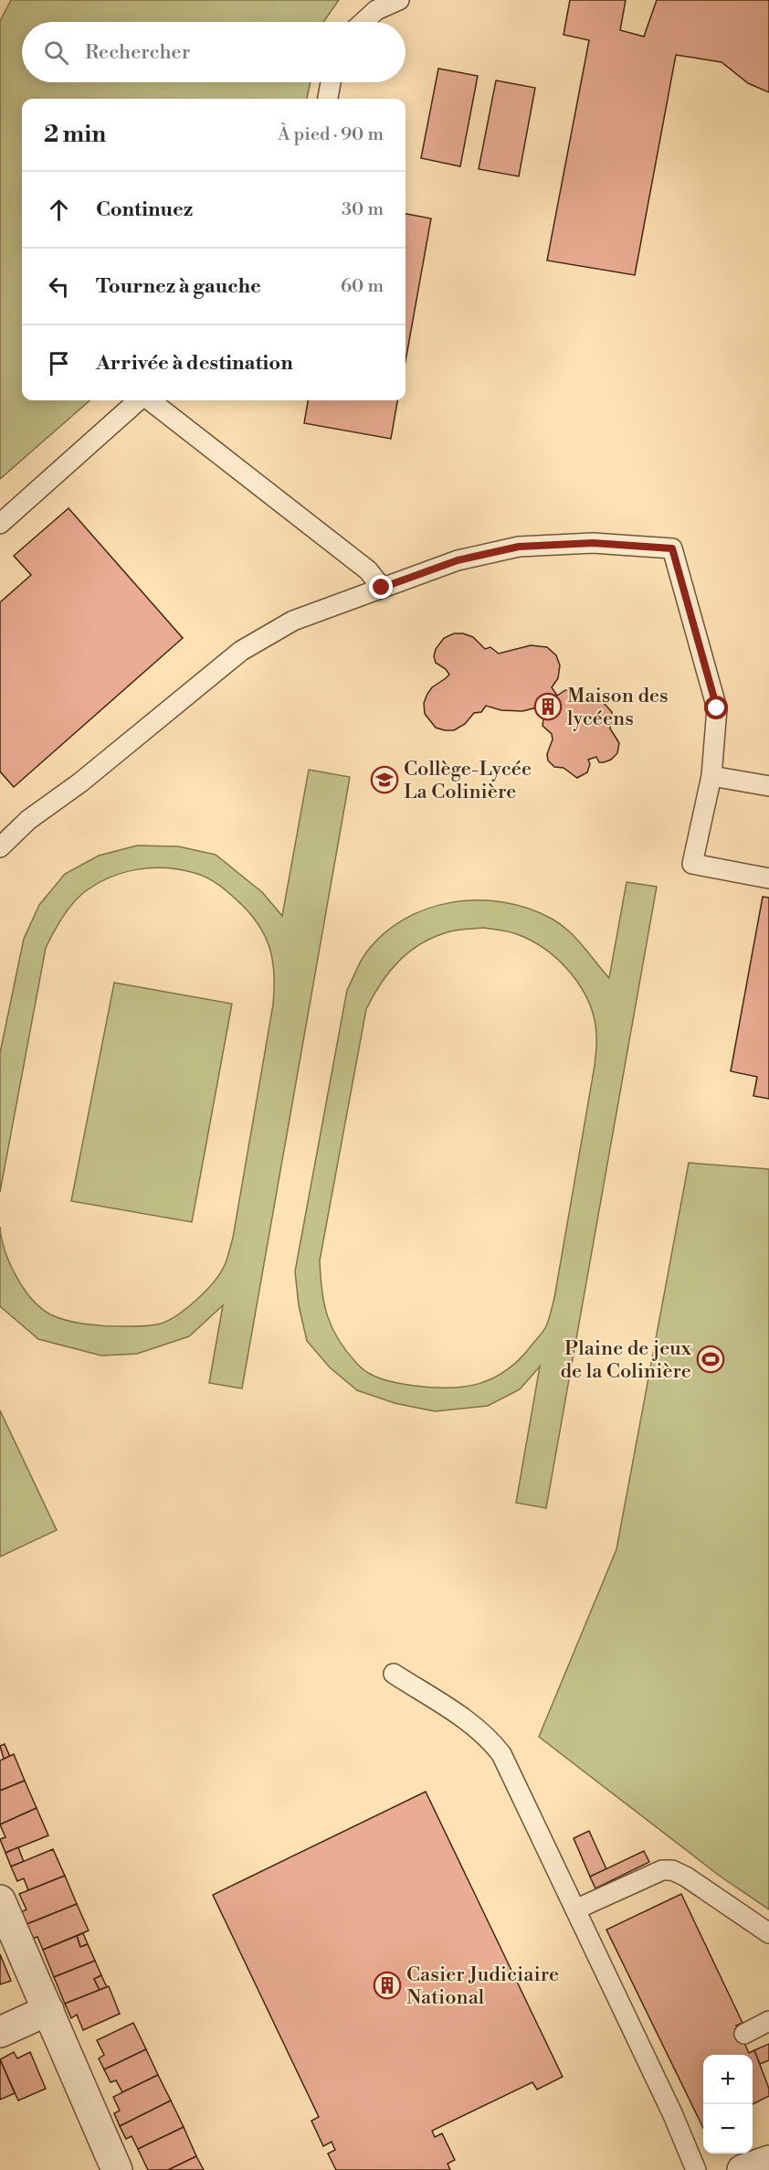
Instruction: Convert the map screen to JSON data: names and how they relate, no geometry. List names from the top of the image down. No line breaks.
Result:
{"places":{"building":["Maison des lycéens","Casier Judiciaire National"],"school or university":["Collège-Lycée La Colinière"],"sports":["Plaine de jeux de la Colinière"]},"page":{"search":"Rechercher","heading":["2 min","À pied · 90 m"],"list":[["Continuez","30 m"],["Tournez à gauche","60 m"],"Arrivée à destination"],"map_buttons":["+","−"]}}
